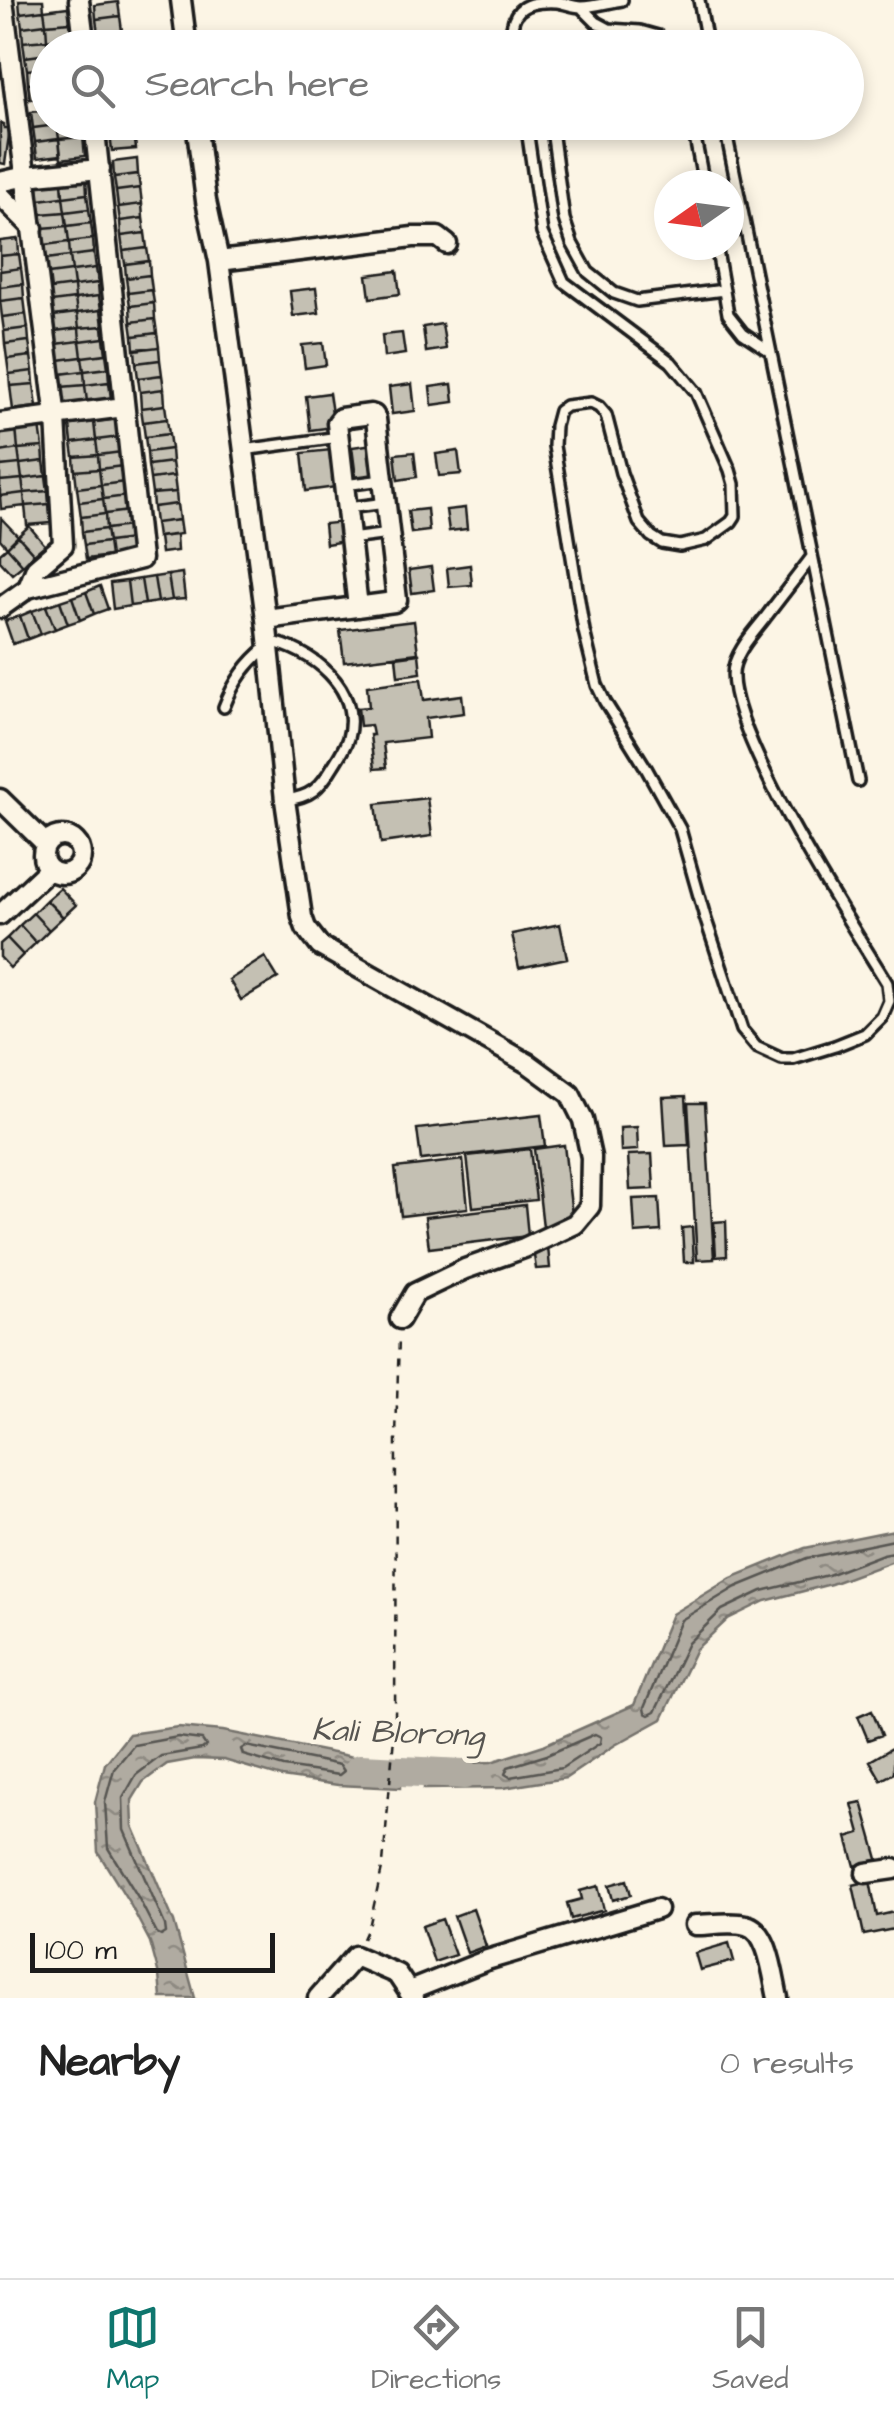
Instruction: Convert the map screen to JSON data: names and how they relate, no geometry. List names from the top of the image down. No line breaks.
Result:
{"water":["Kali Blorong"],"scale_bar":"100 m","north":"left","page":{"search":"Search here","scale":"100 m","heading":["Nearby","0 results"],"nav":["Map","Directions","Saved"]}}
